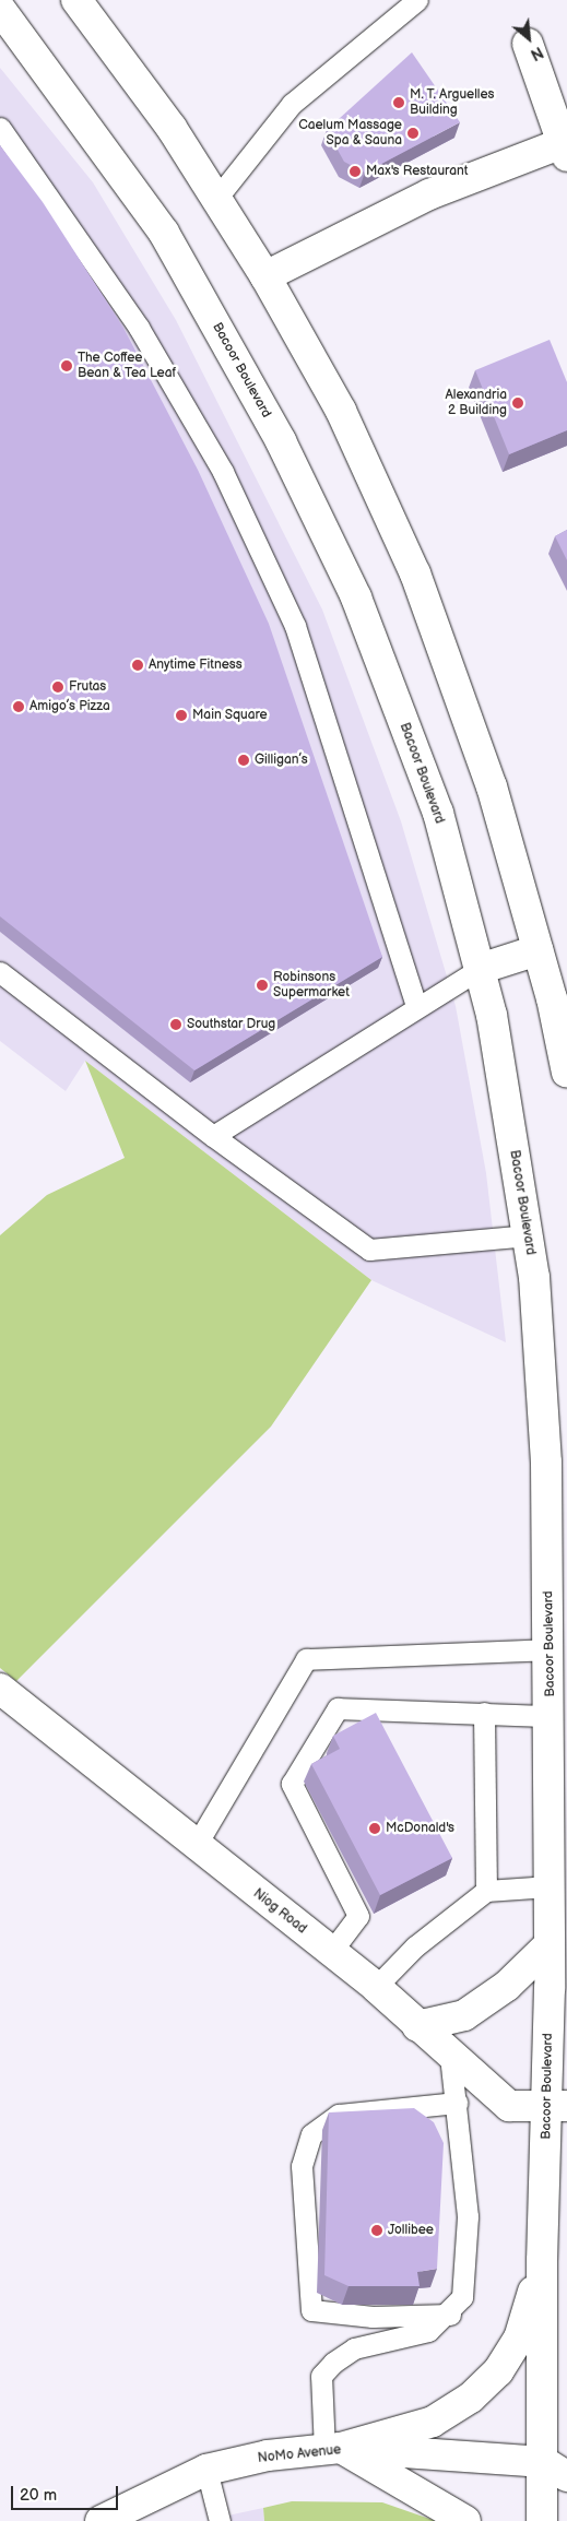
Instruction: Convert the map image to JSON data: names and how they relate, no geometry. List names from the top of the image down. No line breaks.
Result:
{"streets":{"main road":["Bacoor Boulevard","Niog Road","NoMo Avenue"]},"crossings":[["Bacoor Boulevard","Niog Road"],["Bacoor Boulevard","NoMo Avenue"]],"places":["M. T. Arguelles Building","Caelum Massage Spa & Sauna","Max's Restaurant","The Coffee Bean & Tea Leaf","Alexandria 2 Building","Anytime Fitness","Frutas","Amigo’s Pizza","Main Square","Gilligan’s","Robinsons Supermarket","Southstar Drug","McDonald's","Jollibee"],"scale_bar":"20 m","north":"bottom right"}
